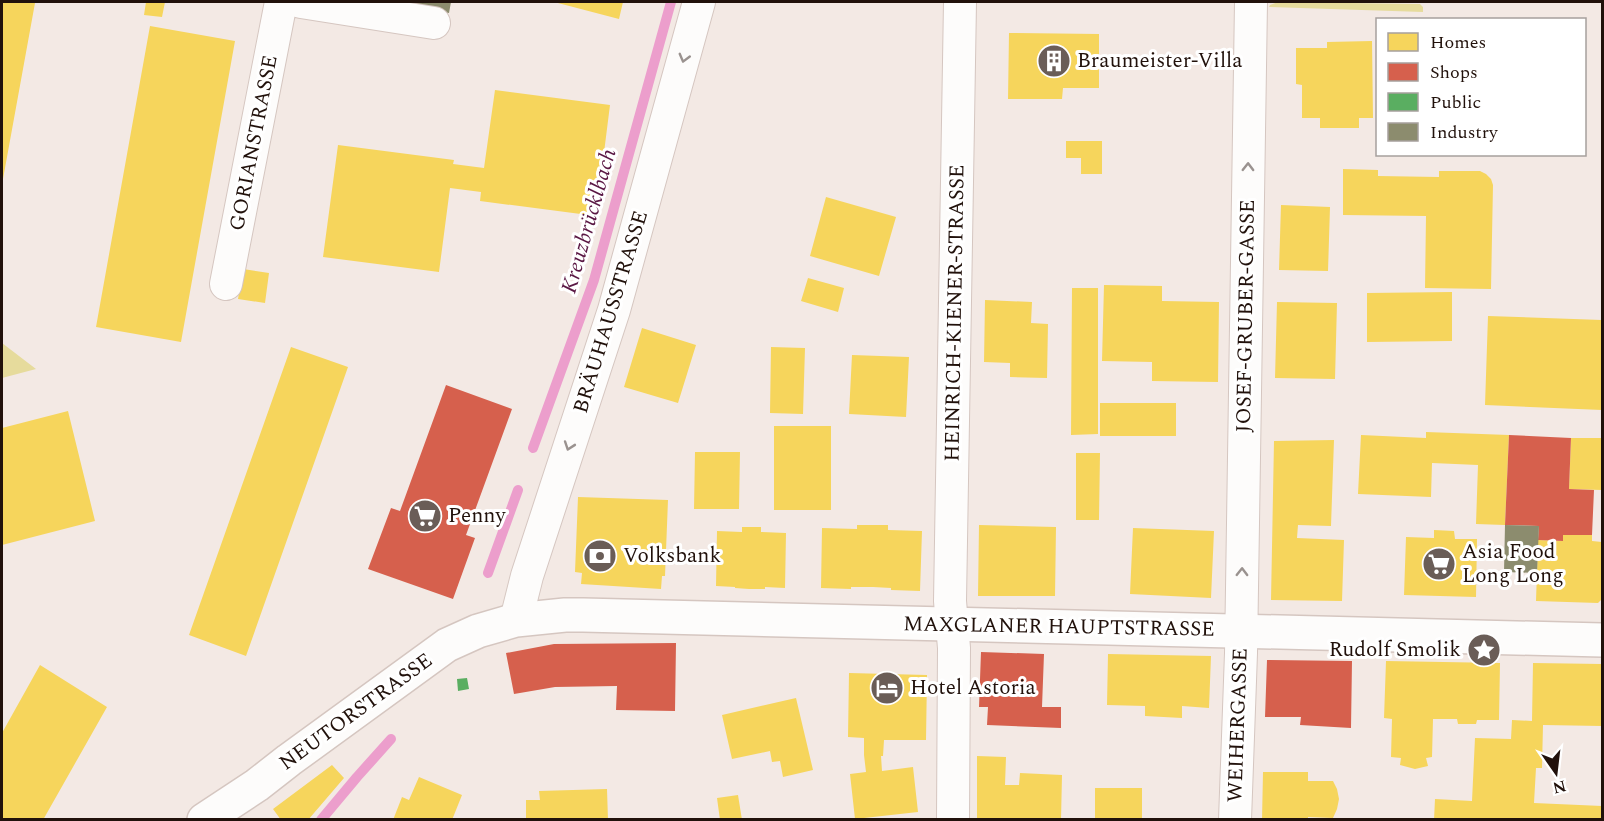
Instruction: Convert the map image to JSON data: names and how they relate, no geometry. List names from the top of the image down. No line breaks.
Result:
{"streets":{"street":["GORIANSTRASSE","BRÄUHAUSSTRASSE","HEINRICH-KIENER-STRASSE","JOSEF-GRUBER-GASSE","MAXGLANER HAUPTSTRASSE","NEUTORSTRASSE","WEIHERGASSE"]},"crossings":[["BRÄUHAUSSTRASSE","MAXGLANER HAUPTSTRASSE"],["BRÄUHAUSSTRASSE","NEUTORSTRASSE"],["HEINRICH-KIENER-STRASSE","MAXGLANER HAUPTSTRASSE"],["JOSEF-GRUBER-GASSE","MAXGLANER HAUPTSTRASSE"],["JOSEF-GRUBER-GASSE","WEIHERGASSE"],["MAXGLANER HAUPTSTRASSE","NEUTORSTRASSE"],["MAXGLANER HAUPTSTRASSE","WEIHERGASSE"]],"one_way":["BRÄUHAUSSTRASSE","JOSEF-GRUBER-GASSE"],"water":["Kreuzbrücklbach"],"places":{"building":["Braumeister-Villa"],"supermarket":["Penny","Asia Food Long Long"],"bank":["Volksbank"],"place":["Rudolf Smolik"],"hotel":["Hotel Astoria"]},"legend":["Homes","Shops","Public","Industry"],"north":"bottom"}
